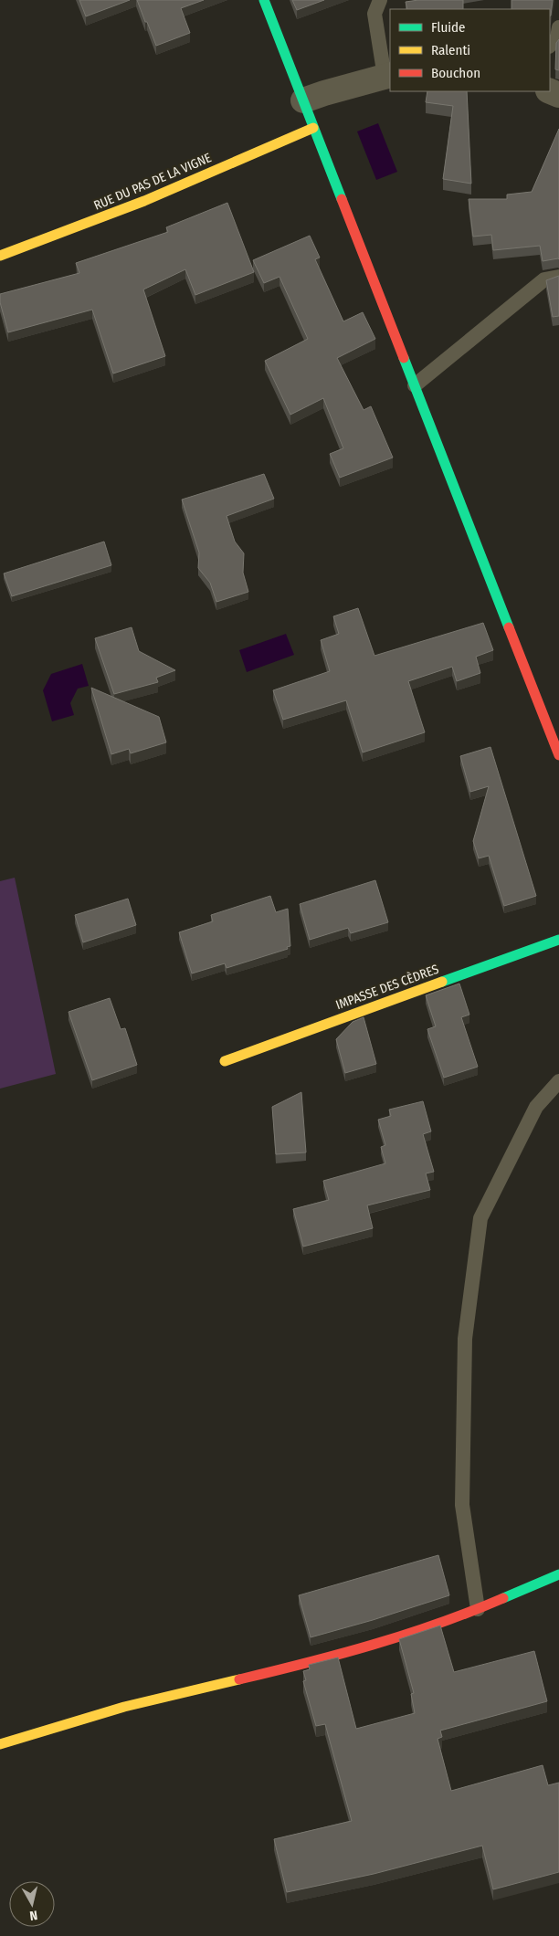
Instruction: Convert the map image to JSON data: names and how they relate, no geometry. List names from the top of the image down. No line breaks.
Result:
{"streets":{"street":["RUE DU PAS DE LA VIGNE","IMPASSE DES CÈDRES"]},"legend":["Fluide","Ralenti","Bouchon"],"north":"bottom"}
